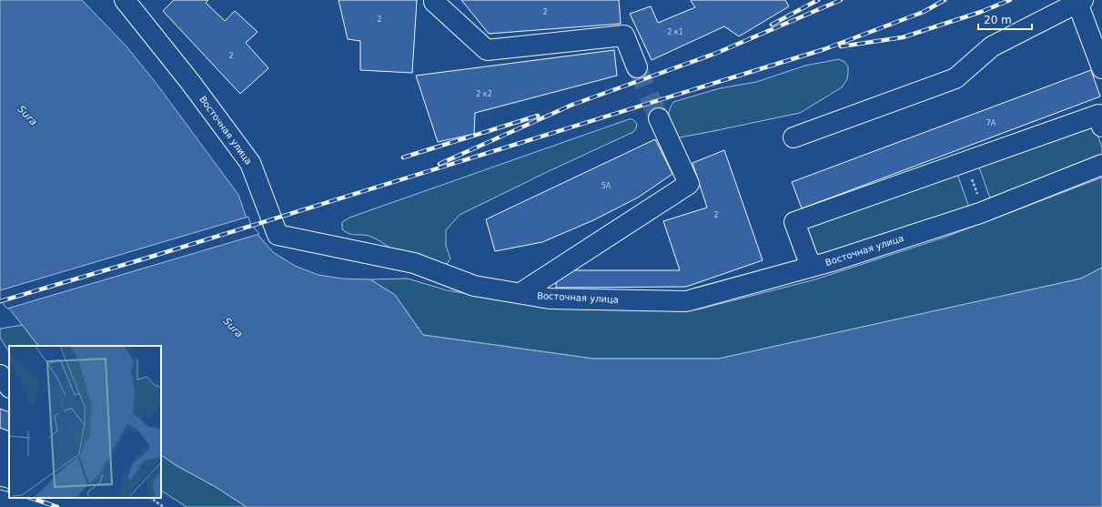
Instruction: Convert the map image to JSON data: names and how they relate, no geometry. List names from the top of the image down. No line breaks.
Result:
{"streets":{"street":["Восточная улица"]},"water":["Sura"],"house_numbers":["2","2","2 к1","2","2 к2","7А","5А","2"],"scale_bar":"20 m"}
